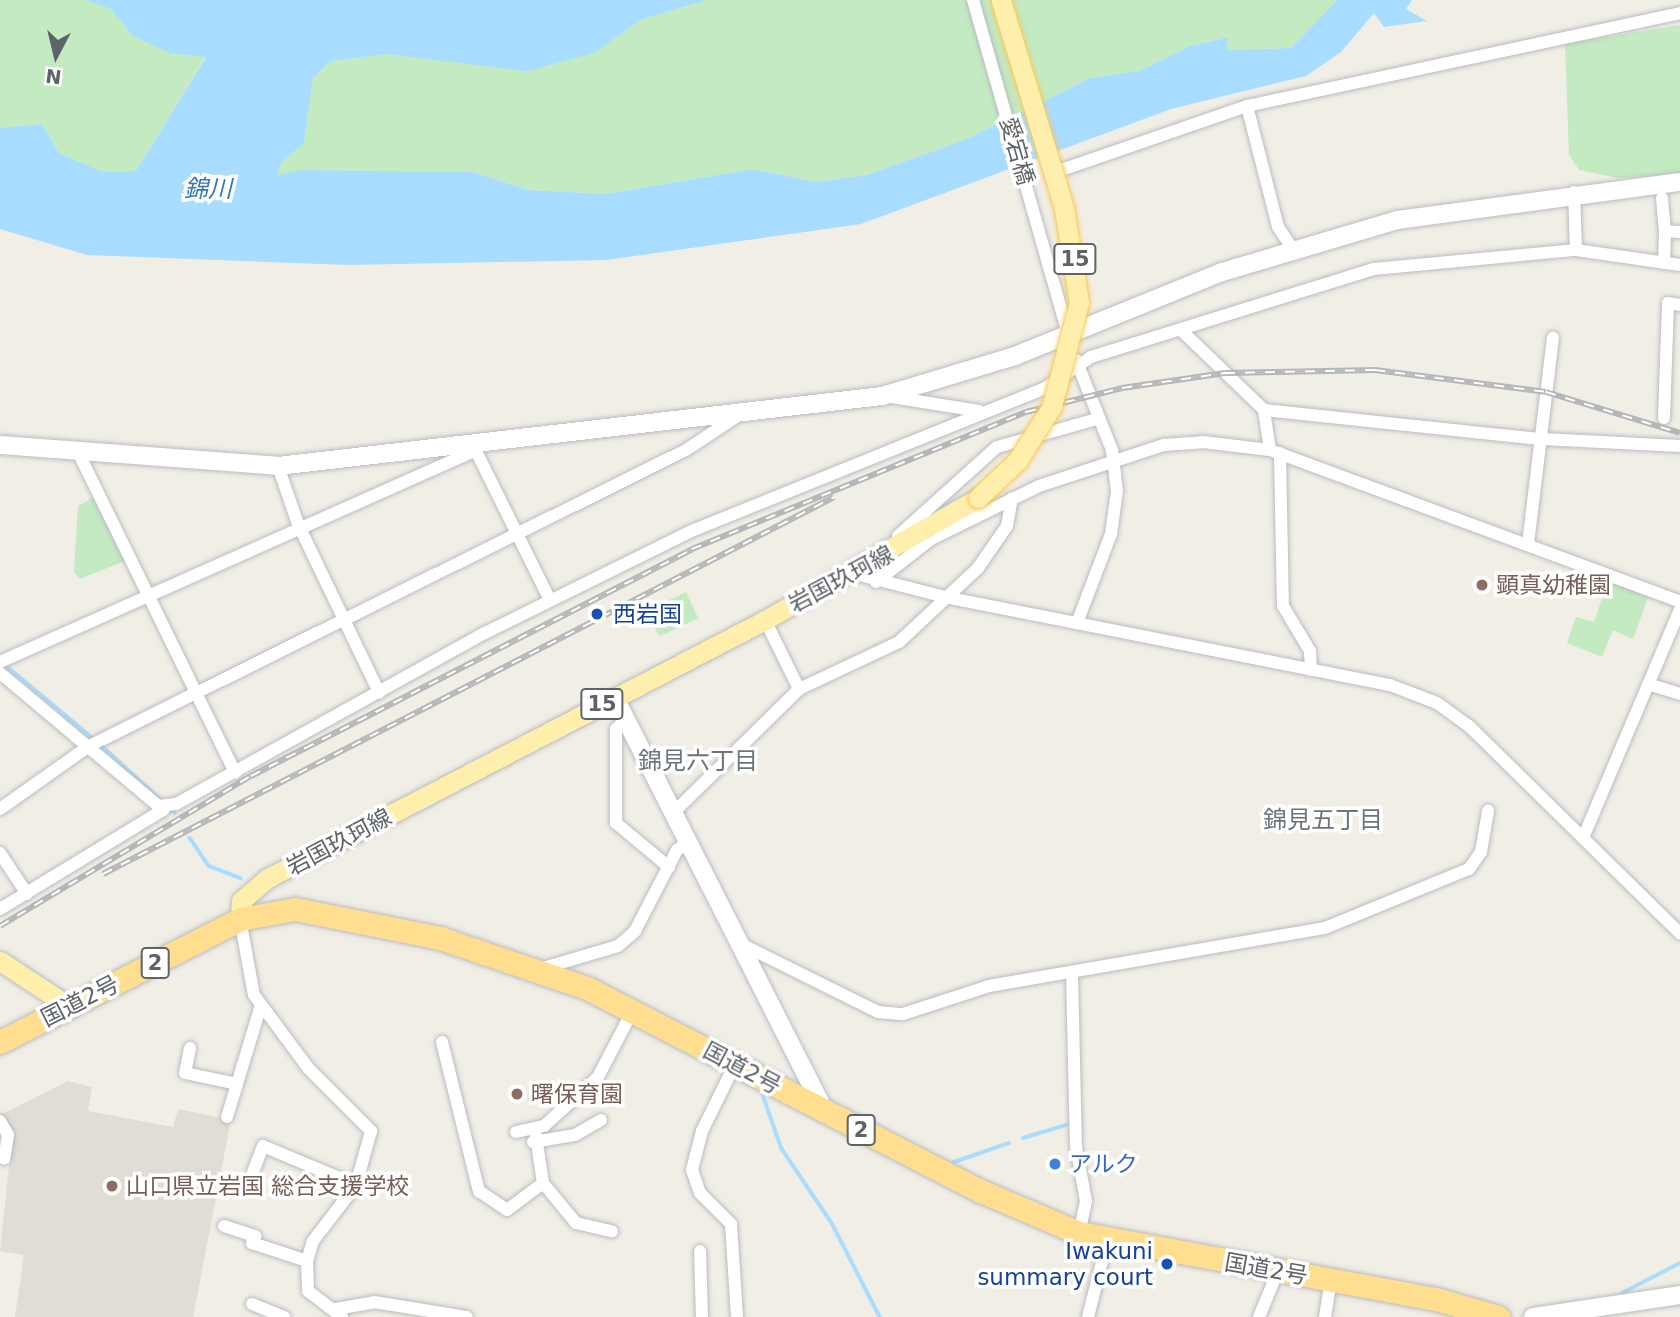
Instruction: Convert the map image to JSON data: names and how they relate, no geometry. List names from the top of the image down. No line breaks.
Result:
{"streets":{"highway":["2","国道2号"],"main road":["15","岩国玖珂線"],"street":["愛宕橋"]},"crossings":[["岩国玖珂線","国道2号"]],"districts":["錦見六丁目","錦見五丁目"],"water":["錦川"],"places":["顕真幼稚園","西岩国","曙保育園","アルク","山口県立岩国 総合支援学校","Iwakuni summary court"],"north":"bottom"}
